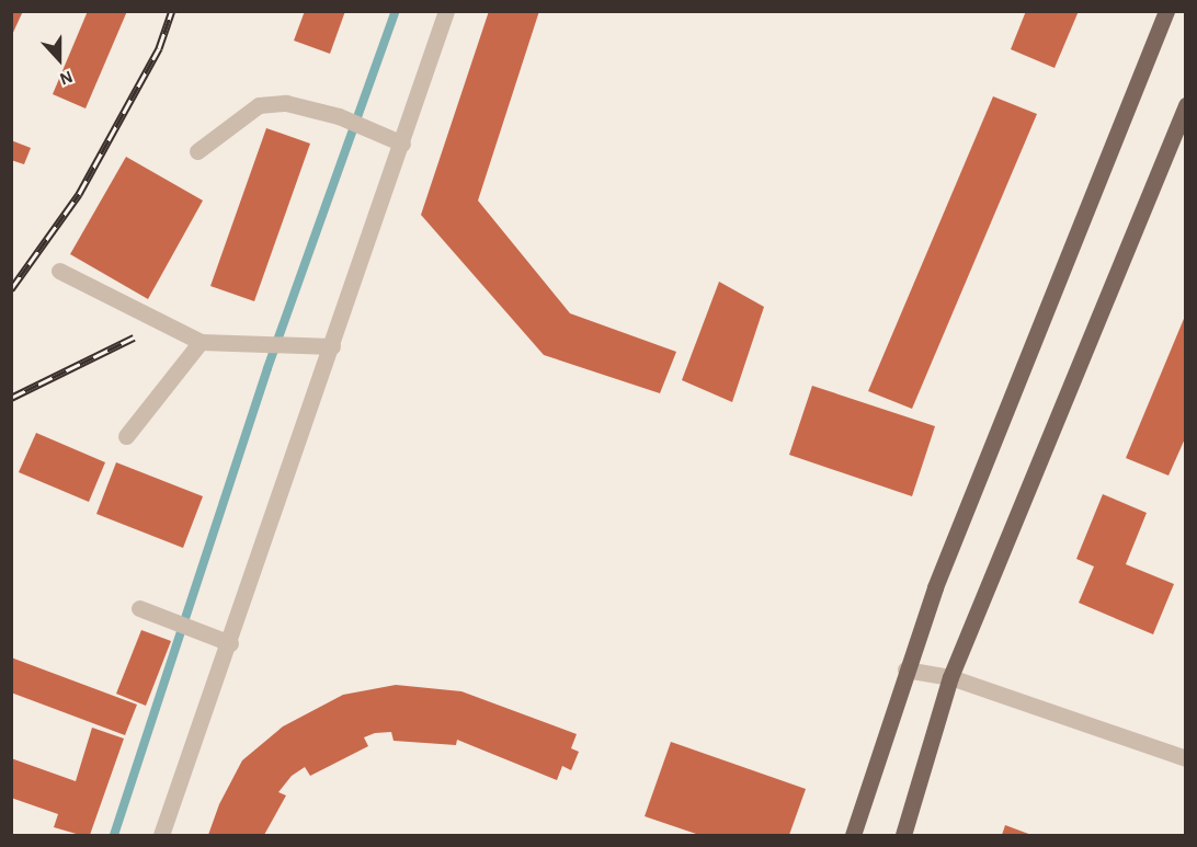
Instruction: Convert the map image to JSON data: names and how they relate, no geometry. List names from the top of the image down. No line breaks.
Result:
{"north":"bottom"}
